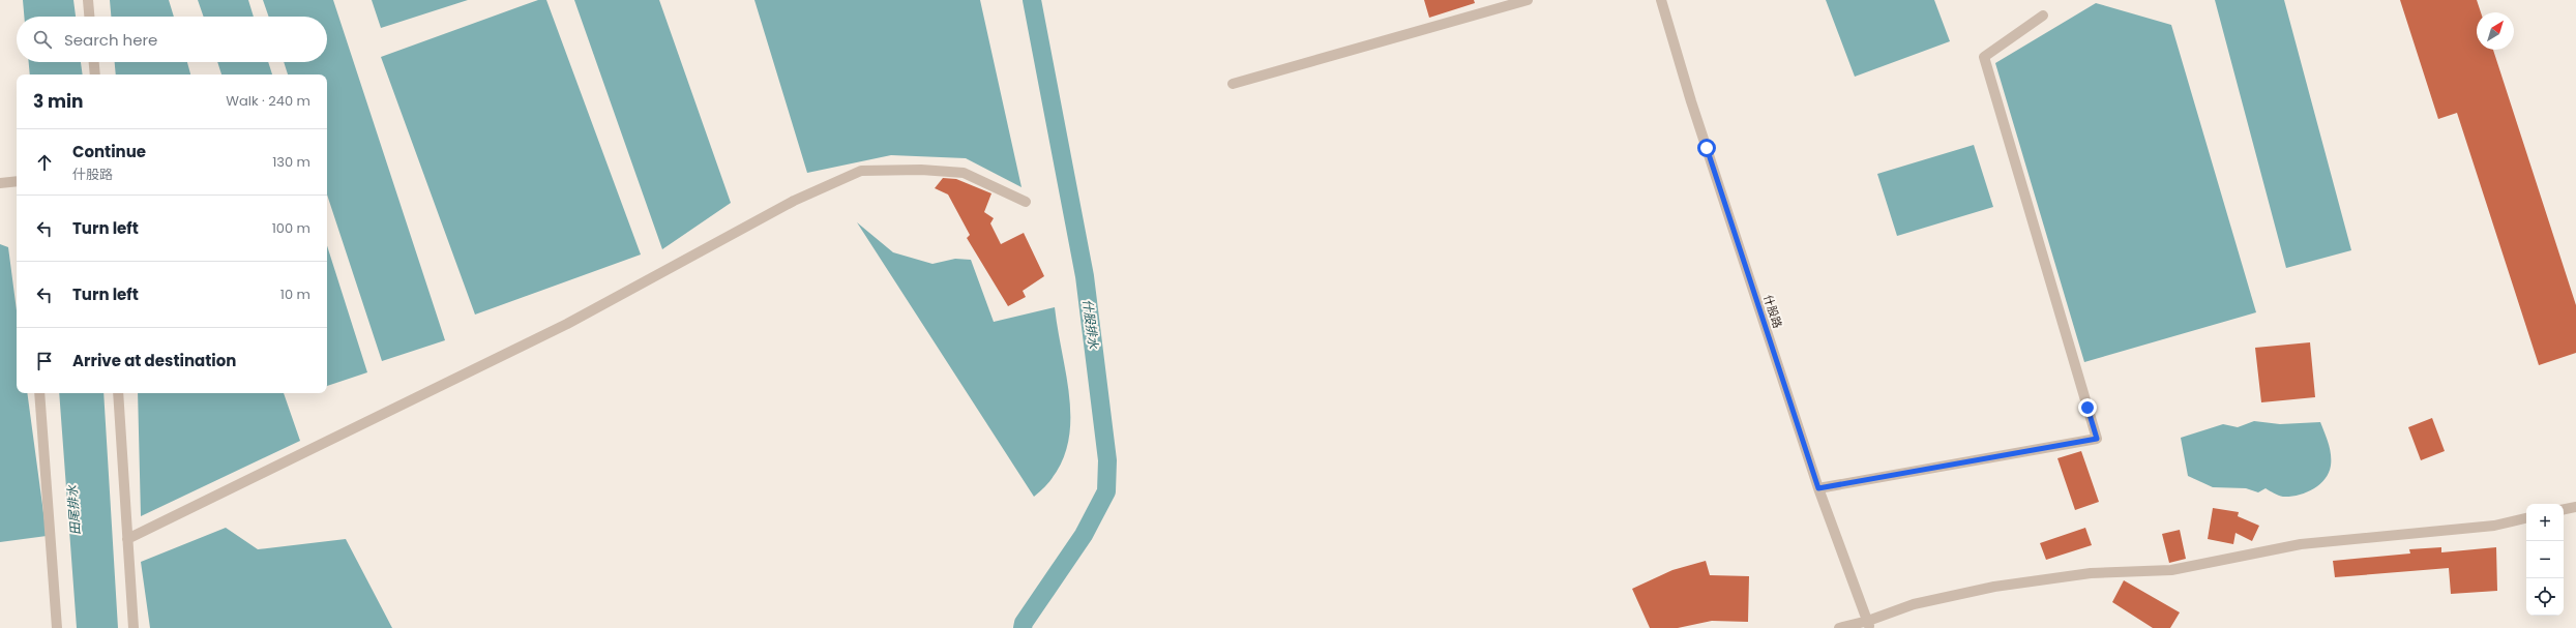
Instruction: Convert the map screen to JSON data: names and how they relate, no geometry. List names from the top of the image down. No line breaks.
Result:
{"streets":{"street":["什股路"]},"water":["什股排水","田尾排水"],"north":"top right","page":{"search":"Search here","heading":["3 min","Walk · 240 m"],"list":[["Continue","什股路","130 m"],["Turn left","100 m"],["Turn left","10 m"],"Arrive at destination"],"map_buttons":["+","−"]}}
